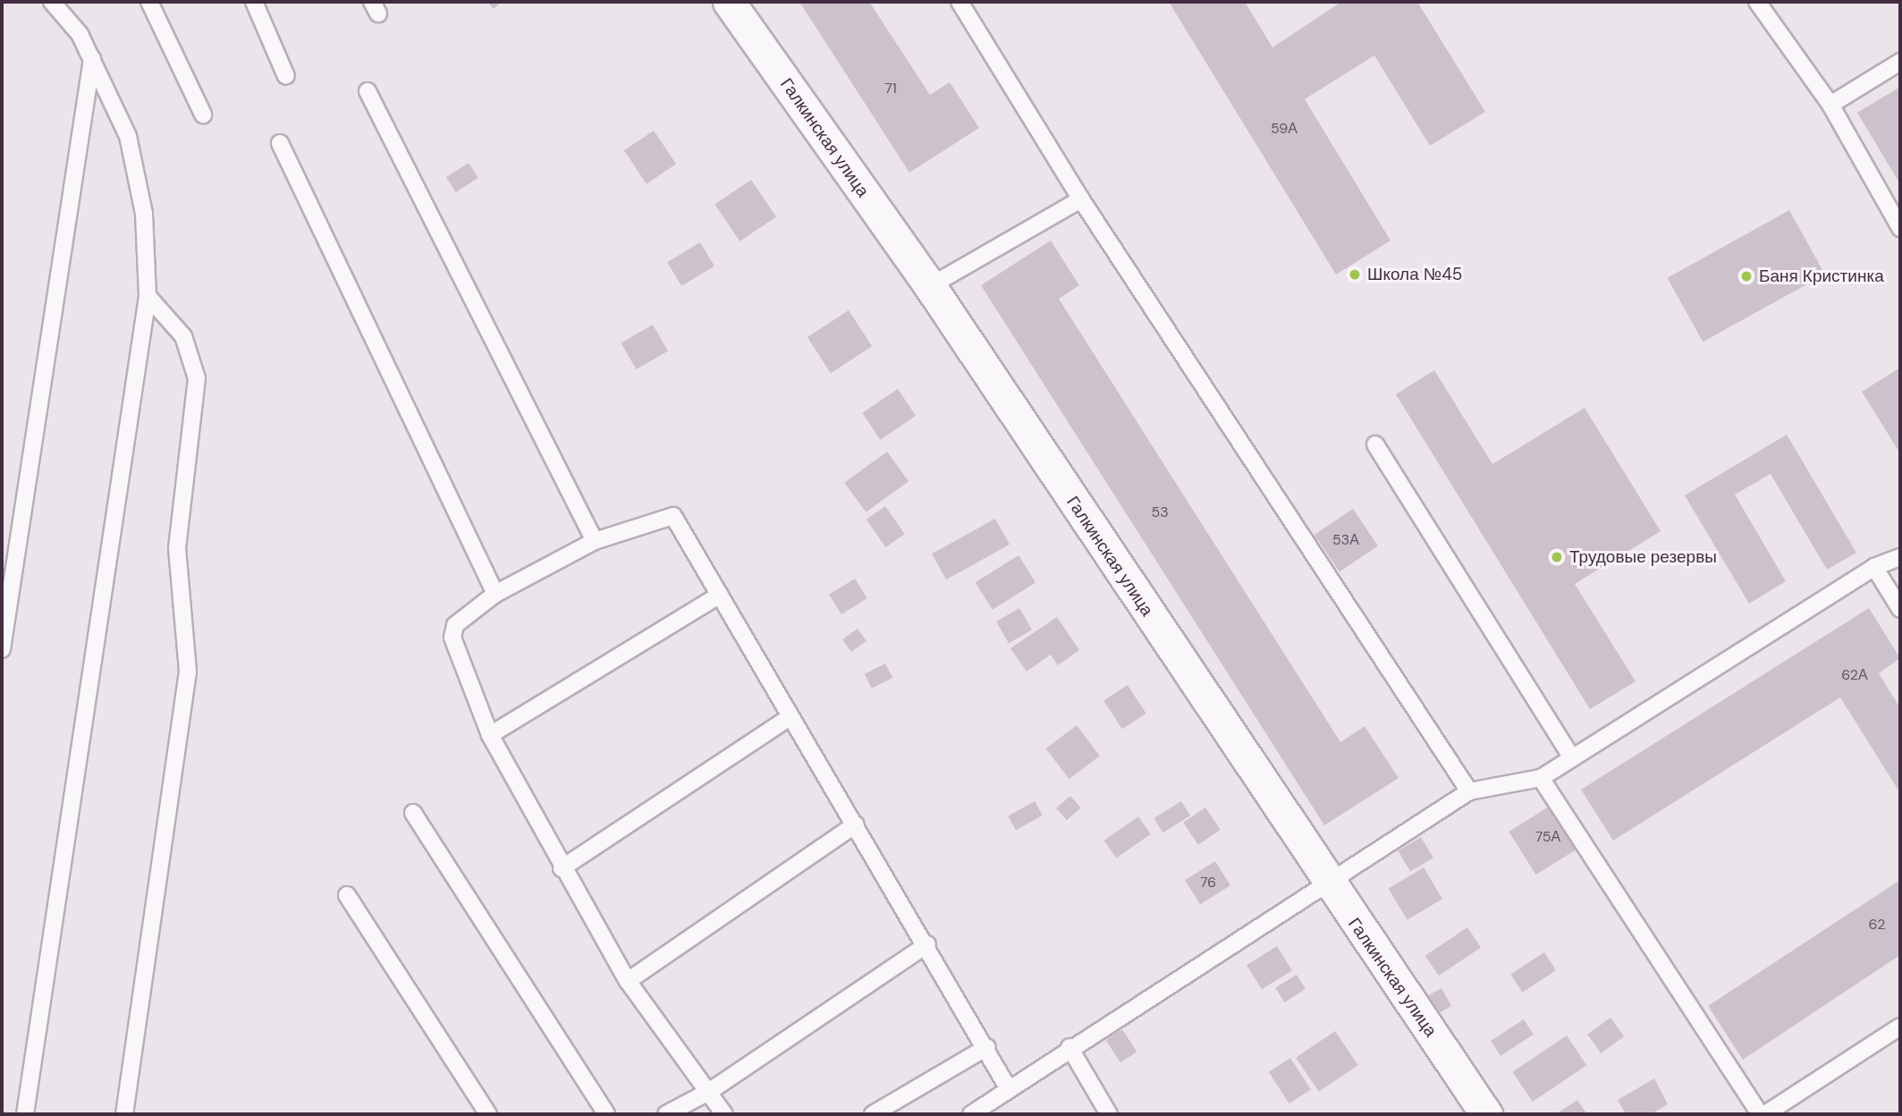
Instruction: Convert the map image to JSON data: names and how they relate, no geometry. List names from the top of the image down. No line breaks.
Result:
{"streets":{"street":["Галкинская улица"]},"places":["Школа №45","Баня Кристинка","Трудовые резервы"],"house_numbers":["71","59А","53","53А","62А","75А","76","62"]}
